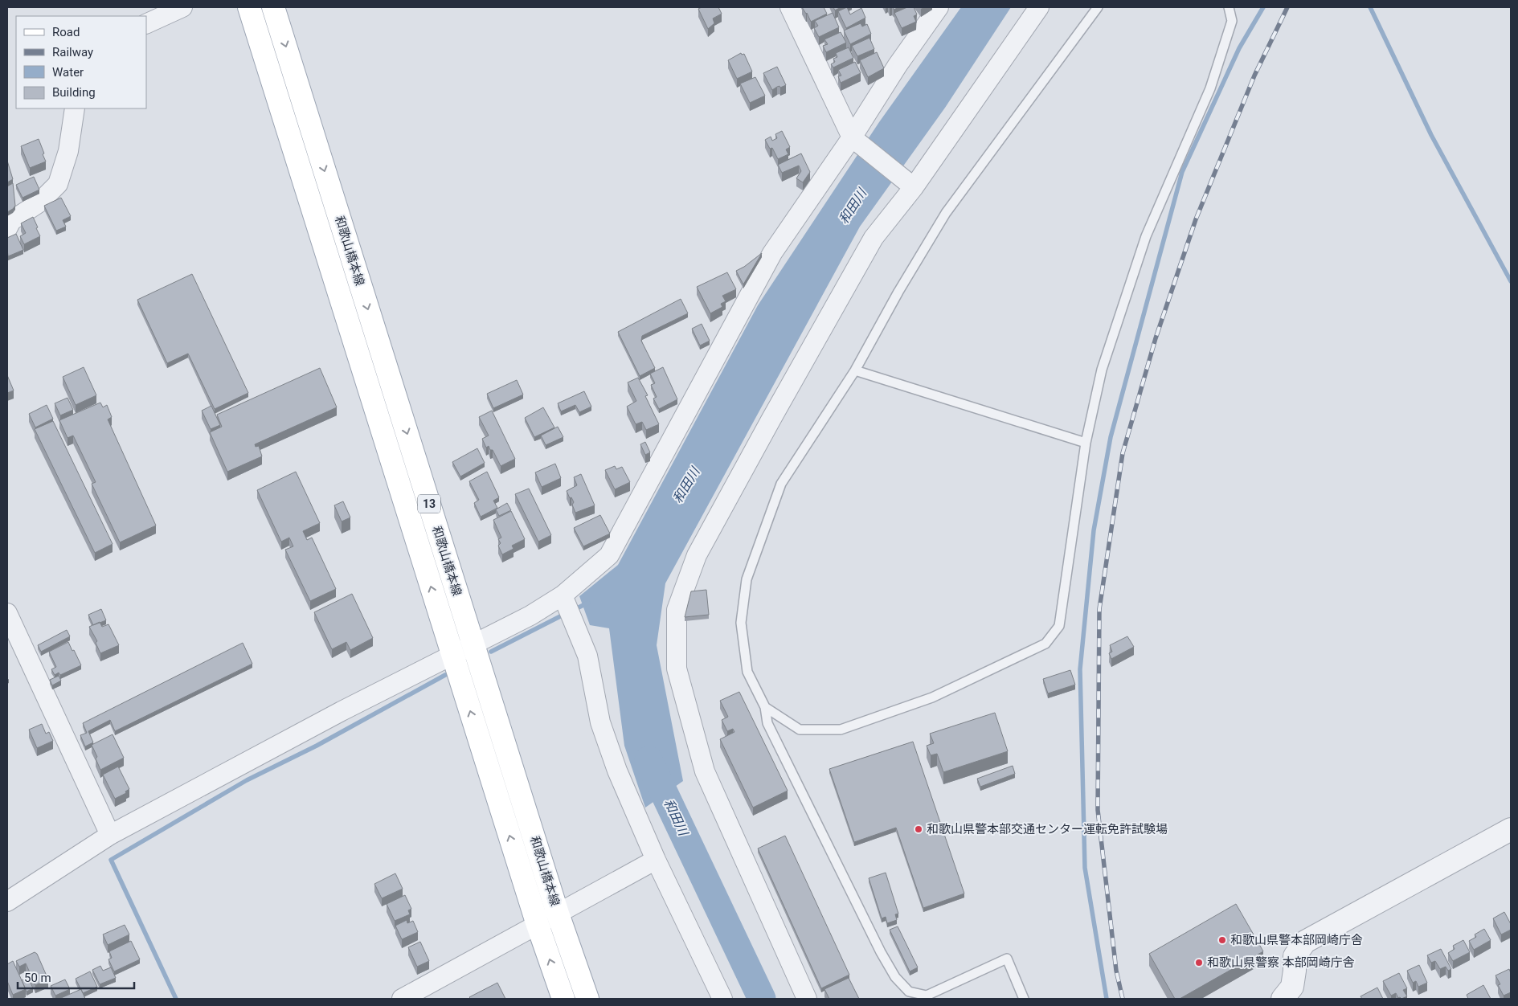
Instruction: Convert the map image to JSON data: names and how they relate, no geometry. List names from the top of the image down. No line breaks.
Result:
{"streets":{"main road":["和歌山橋本線","13"]},"water":["和田川"],"places":["和歌山県警本部交通センター運転免許試験場","和歌山県警本部岡崎庁舎","和歌山県警察 本部岡崎庁舎"],"legend":["Road","Railway","Water","Building"],"scale_bar":"50 m"}
